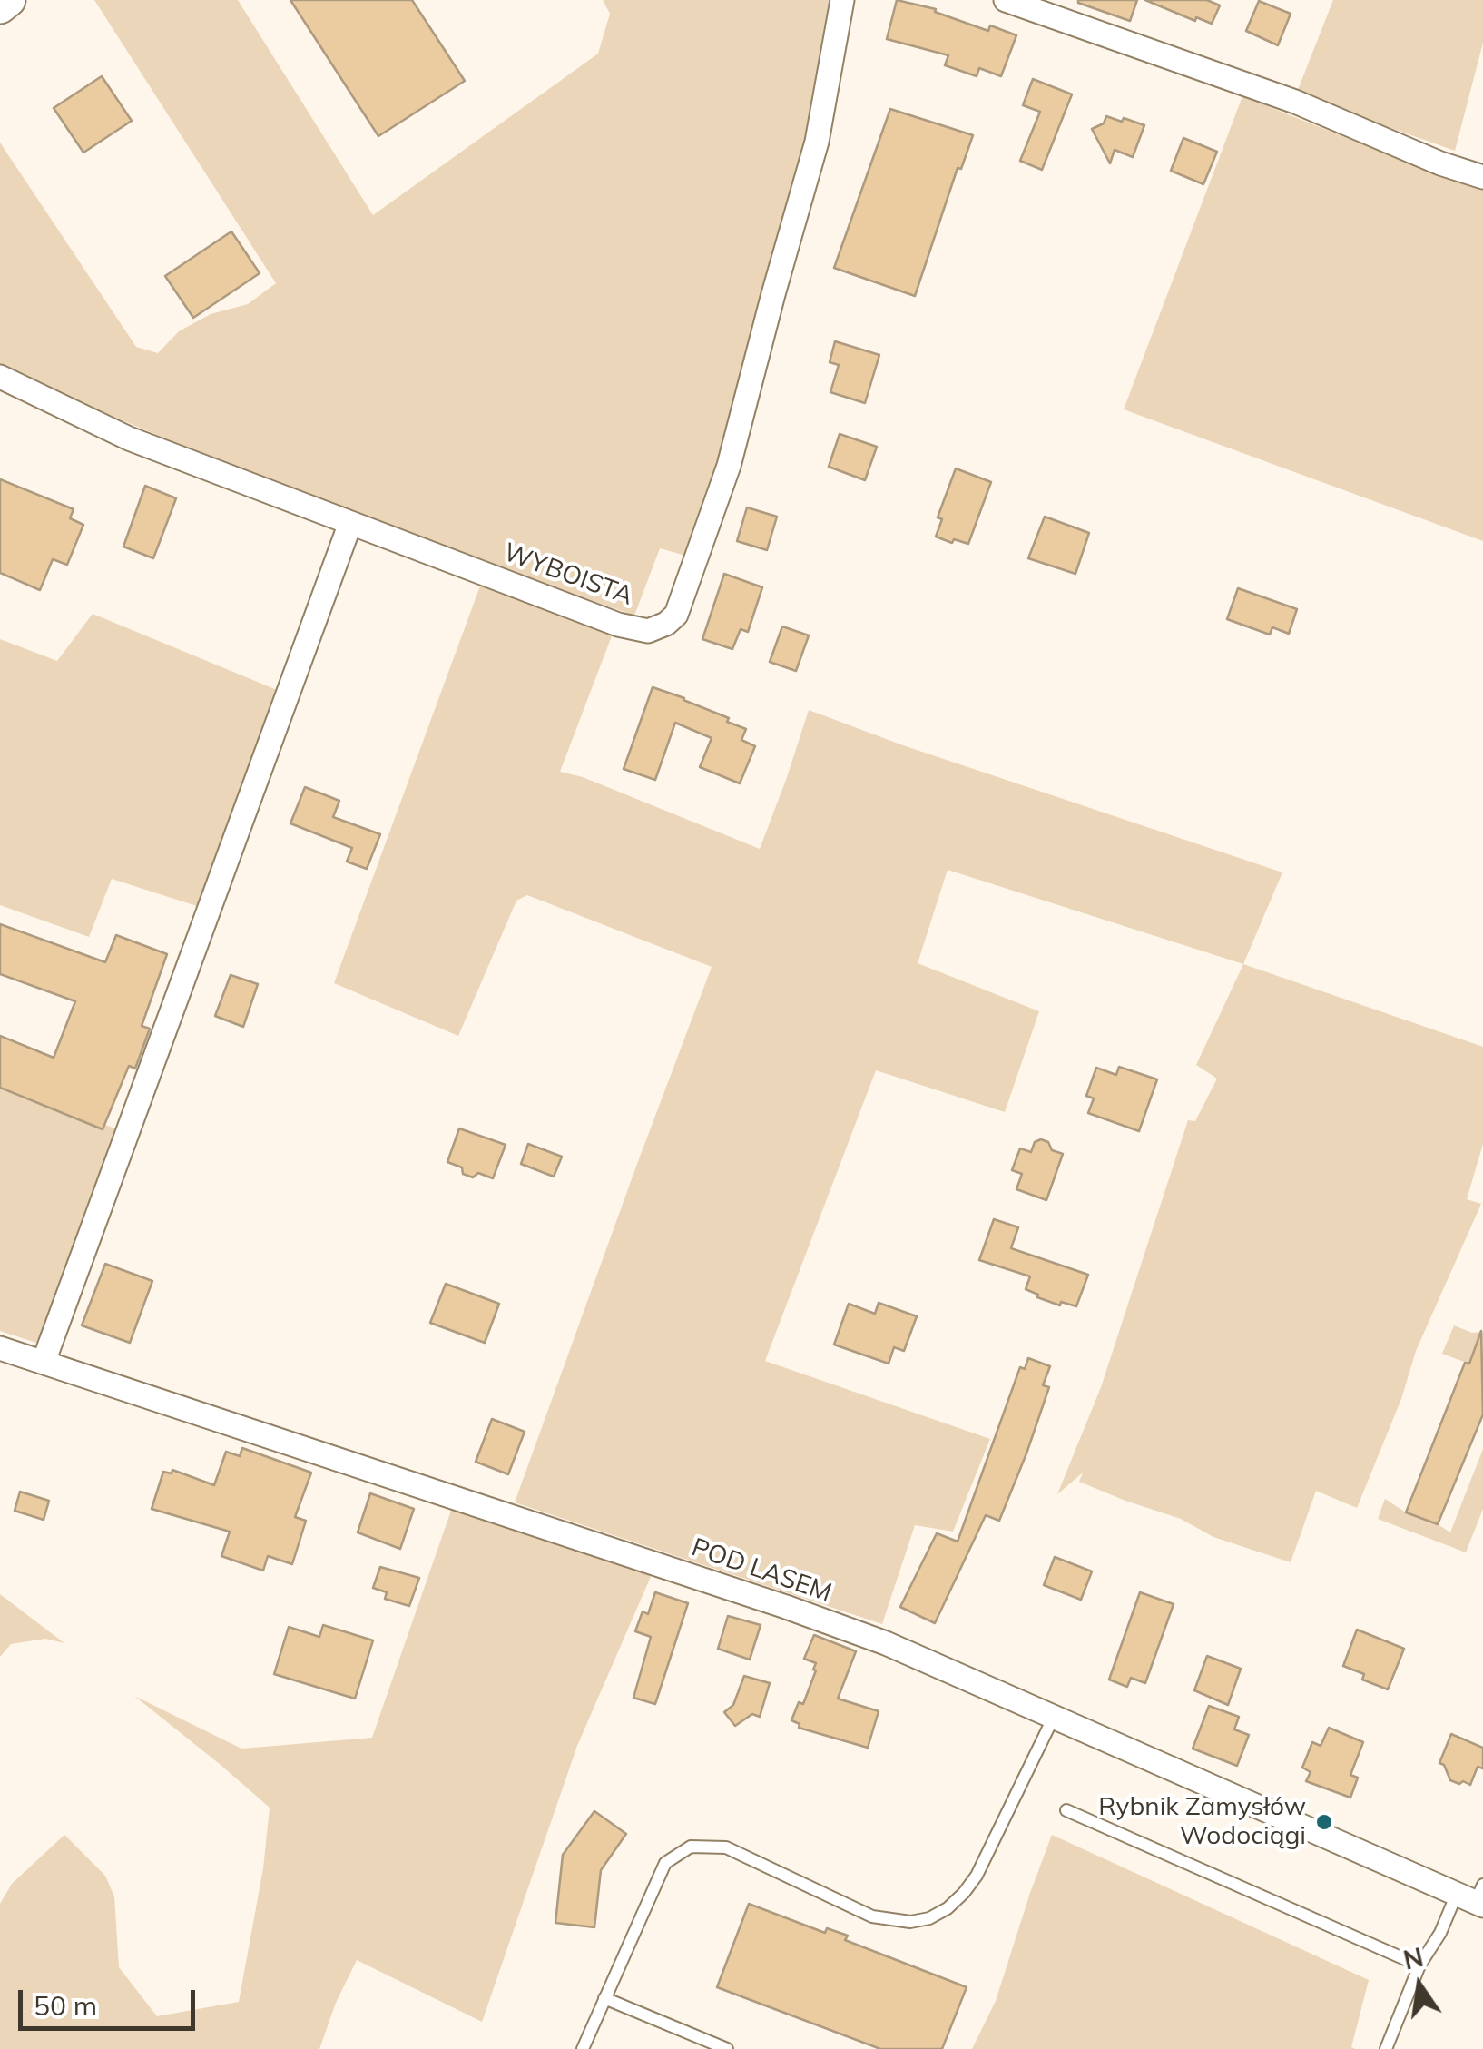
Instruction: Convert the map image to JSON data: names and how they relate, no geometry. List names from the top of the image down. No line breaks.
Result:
{"streets":{"street":["WYBOISTA","POD LASEM"]},"places":["Rybnik Zamysłów Wodociągi"],"scale_bar":"50 m","north":"top"}
